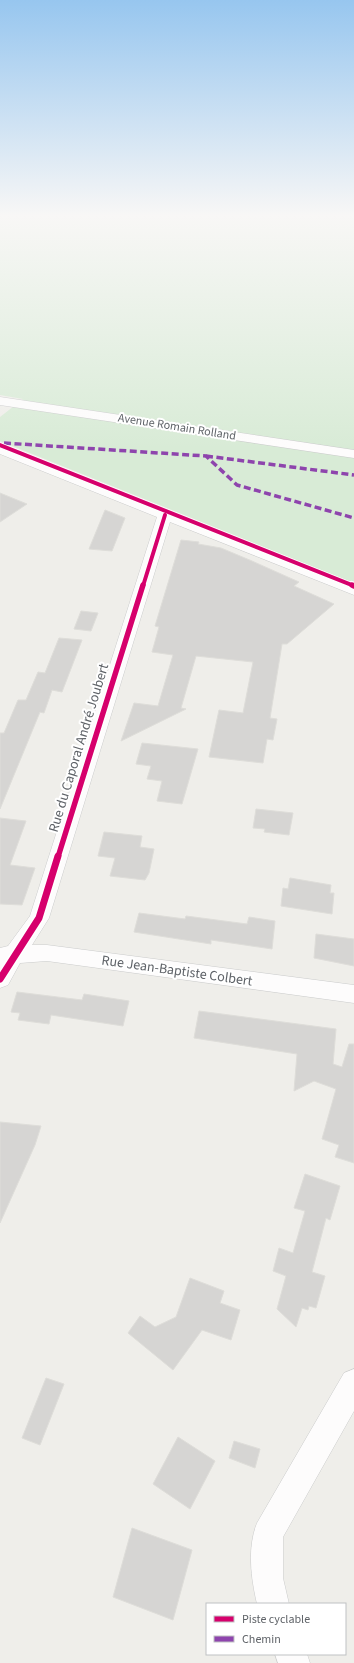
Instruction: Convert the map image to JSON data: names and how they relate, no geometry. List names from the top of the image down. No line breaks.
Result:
{"streets":{"main road":["Avenue Romain Rolland"],"street":["Rue du Caporal André Joubert","Rue Jean-Baptiste Colbert"]},"crossings":[["Rue du Caporal André Joubert","Rue Jean-Baptiste Colbert"]],"legend":["Piste cyclable","Chemin"]}
